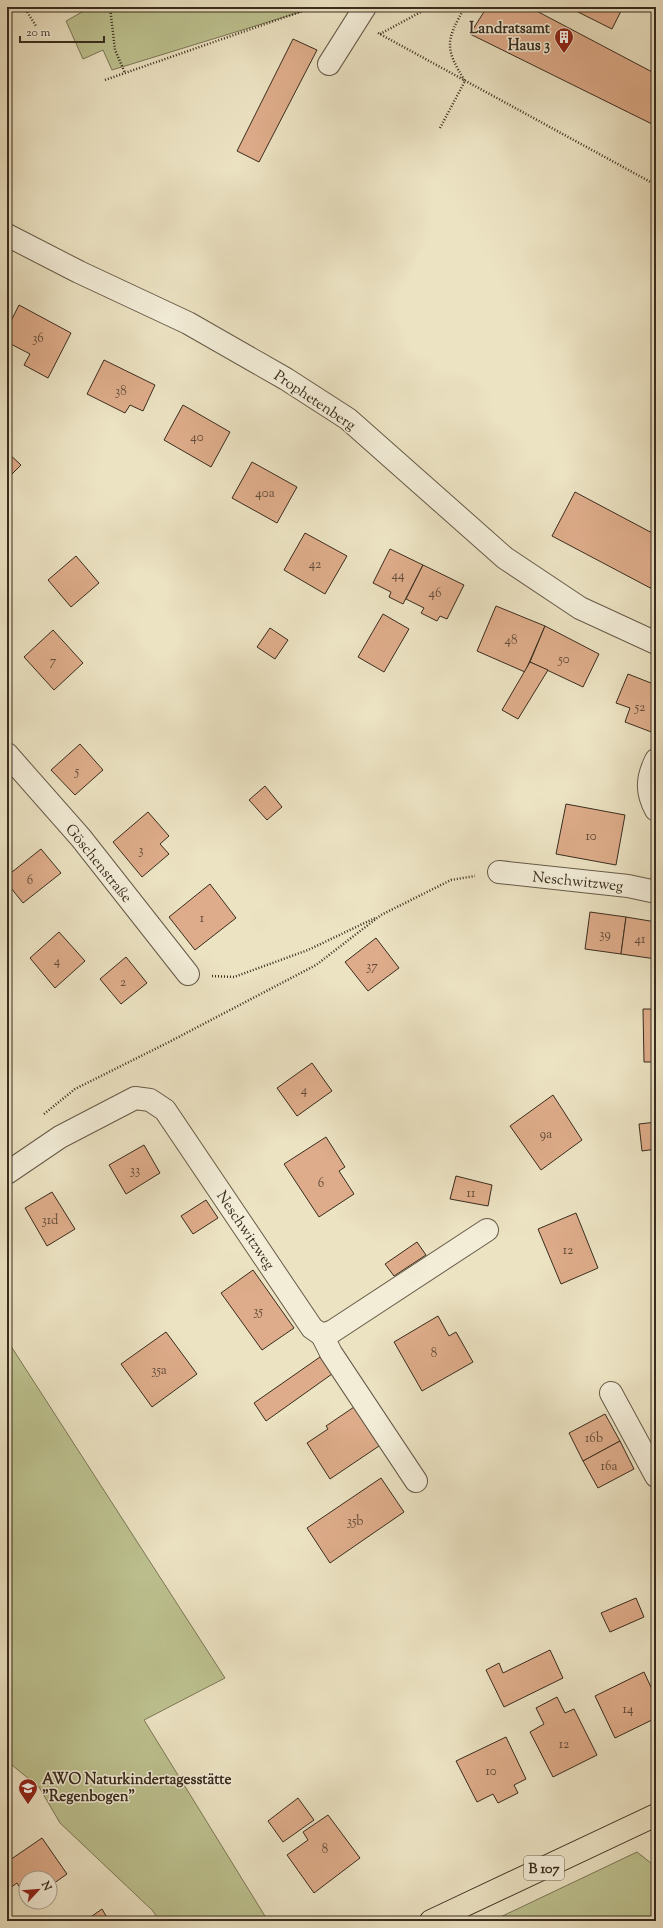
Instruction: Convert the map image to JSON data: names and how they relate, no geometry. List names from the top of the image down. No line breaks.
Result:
{"streets":{"main road":["B 107"],"street":["Prophetenberg","Göschenstraße","Neschwitzweg"]},"places":{"building":["Landratsamt Haus 3"],"school or university":["AWO Naturkindertagesstätte \"Regenbogen\""]},"house_numbers":["36","38","40","40a","42","44","46","48","50","7","52","5","10","3","6","1","39","41","4","37","2","4","9a","33","6","11","31d","12","35","8","35a","16b","16a","35b","14","12","10","8"],"scale_bar":"20 m","north":"top right"}
